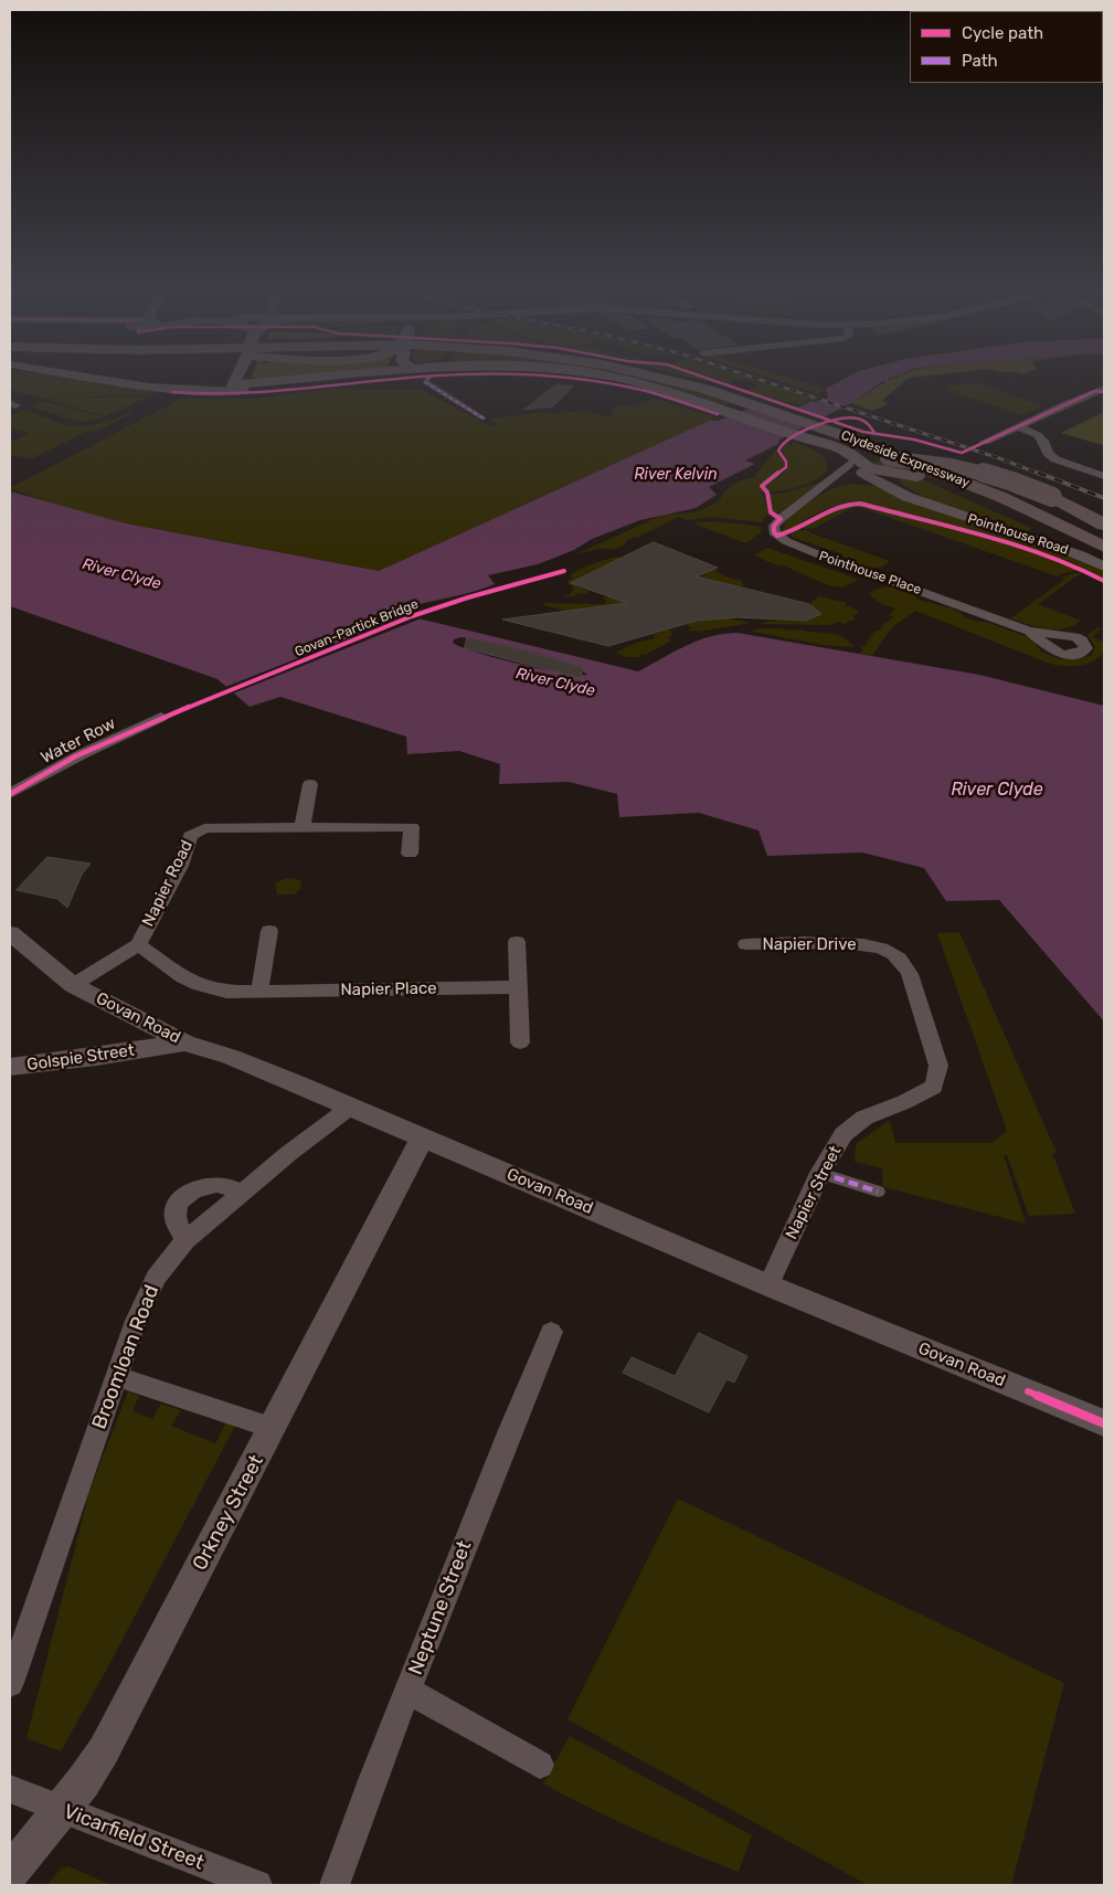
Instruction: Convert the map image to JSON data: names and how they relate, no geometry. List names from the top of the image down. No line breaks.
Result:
{"streets":{"main road":["Clydeside Expressway"],"street":["Pointhouse Road","Pointhouse Place","Water Row","Napier Road","Napier Drive","Napier Place","Govan Road","Golspie Street","Napier Street","Broomloan Road","Orkney Street","Neptune Street","Vicarfield Street"],"cycle path":["Govan-Partick Bridge"]},"crossings":[["Clydeside Expressway","Pointhouse Road"],["Clydeside Expressway","Pointhouse Place"],["Pointhouse Road","Pointhouse Place"],["Napier Road","Napier Place"],["Napier Drive","Napier Street"],["Govan Road","Golspie Street"],["Govan Road","Napier Street"],["Govan Road","Broomloan Road"],["Govan Road","Orkney Street"],["Orkney Street","Vicarfield Street"]],"water":["River Kelvin","River Clyde"],"legend":["Cycle path","Path"]}
